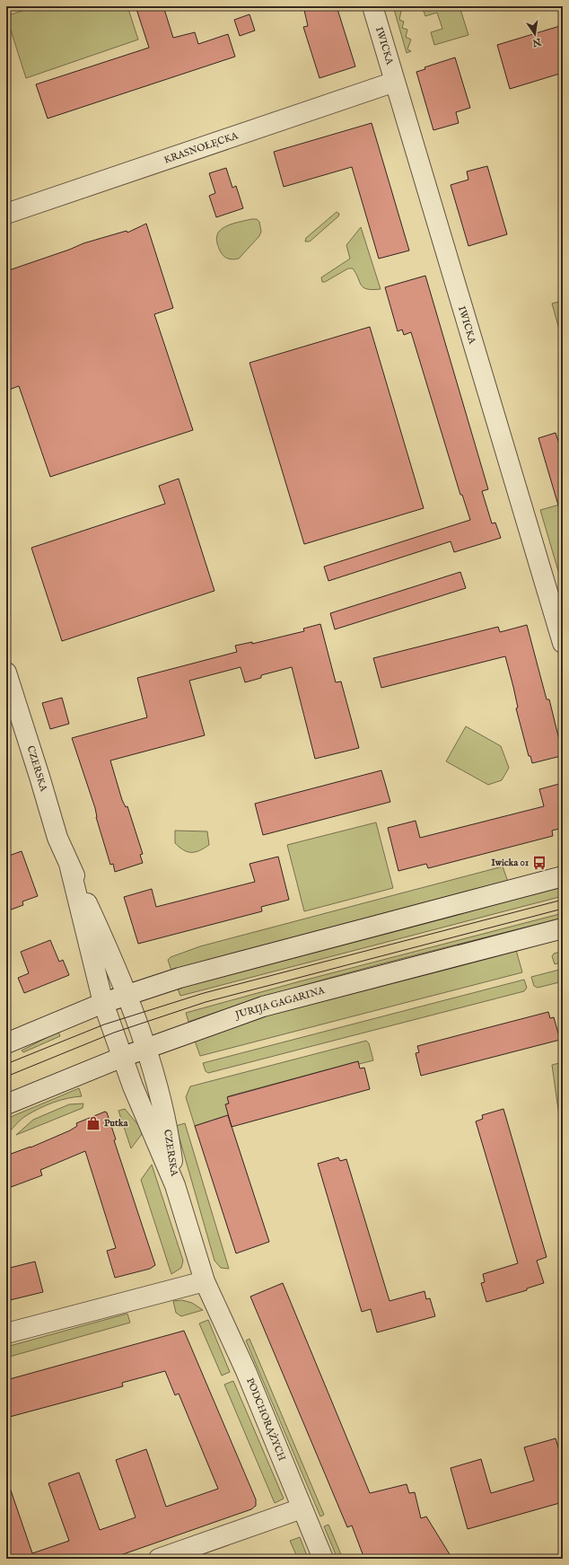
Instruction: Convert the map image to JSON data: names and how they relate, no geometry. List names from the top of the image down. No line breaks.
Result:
{"streets":{"street":["IWICKA","KRASNOŁĘCKA","CZERSKA","JURIJA GAGARINA","PODCHORĄŻYCH"]},"crossings":[["IWICKA","KRASNOŁĘCKA"],["CZERSKA","JURIJA GAGARINA"],["CZERSKA","PODCHORĄŻYCH"]],"places":{"bus stop":["Iwicka 01"],"shop":["Putka"]},"north":"bottom"}
